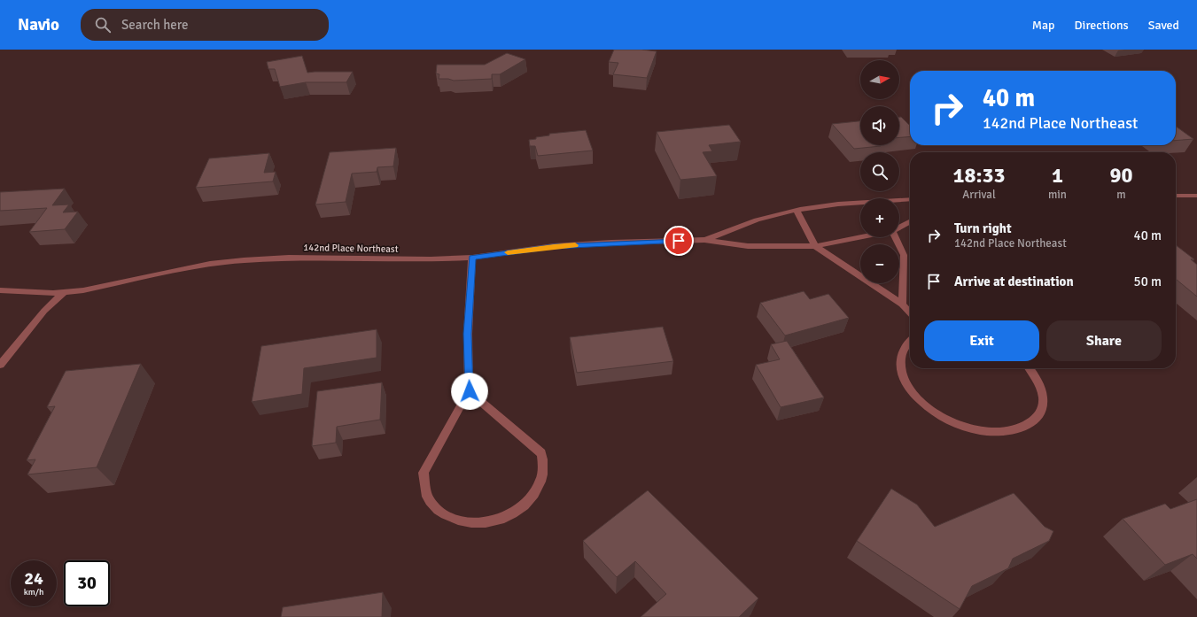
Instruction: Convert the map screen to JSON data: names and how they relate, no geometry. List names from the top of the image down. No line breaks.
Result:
{"streets":{"street":["142nd Place Northeast"]},"north":"right","page":{"header":"Navio","search":"Search here","nav":["Map","Directions","Saved"],"map_buttons":["+","−"],"turn":["40 m","142nd Place Northeast"],"eta":["18:33","Arrival","1","min","90","m"],"list":[{"name":"Turn right","note":"142nd Place Northeast","value":"40 m"},{"name":"Arrive at destination","value":"50 m"}],"buttons":["Exit","Share"],"speed":"24 km/h","limit":"30"}}
